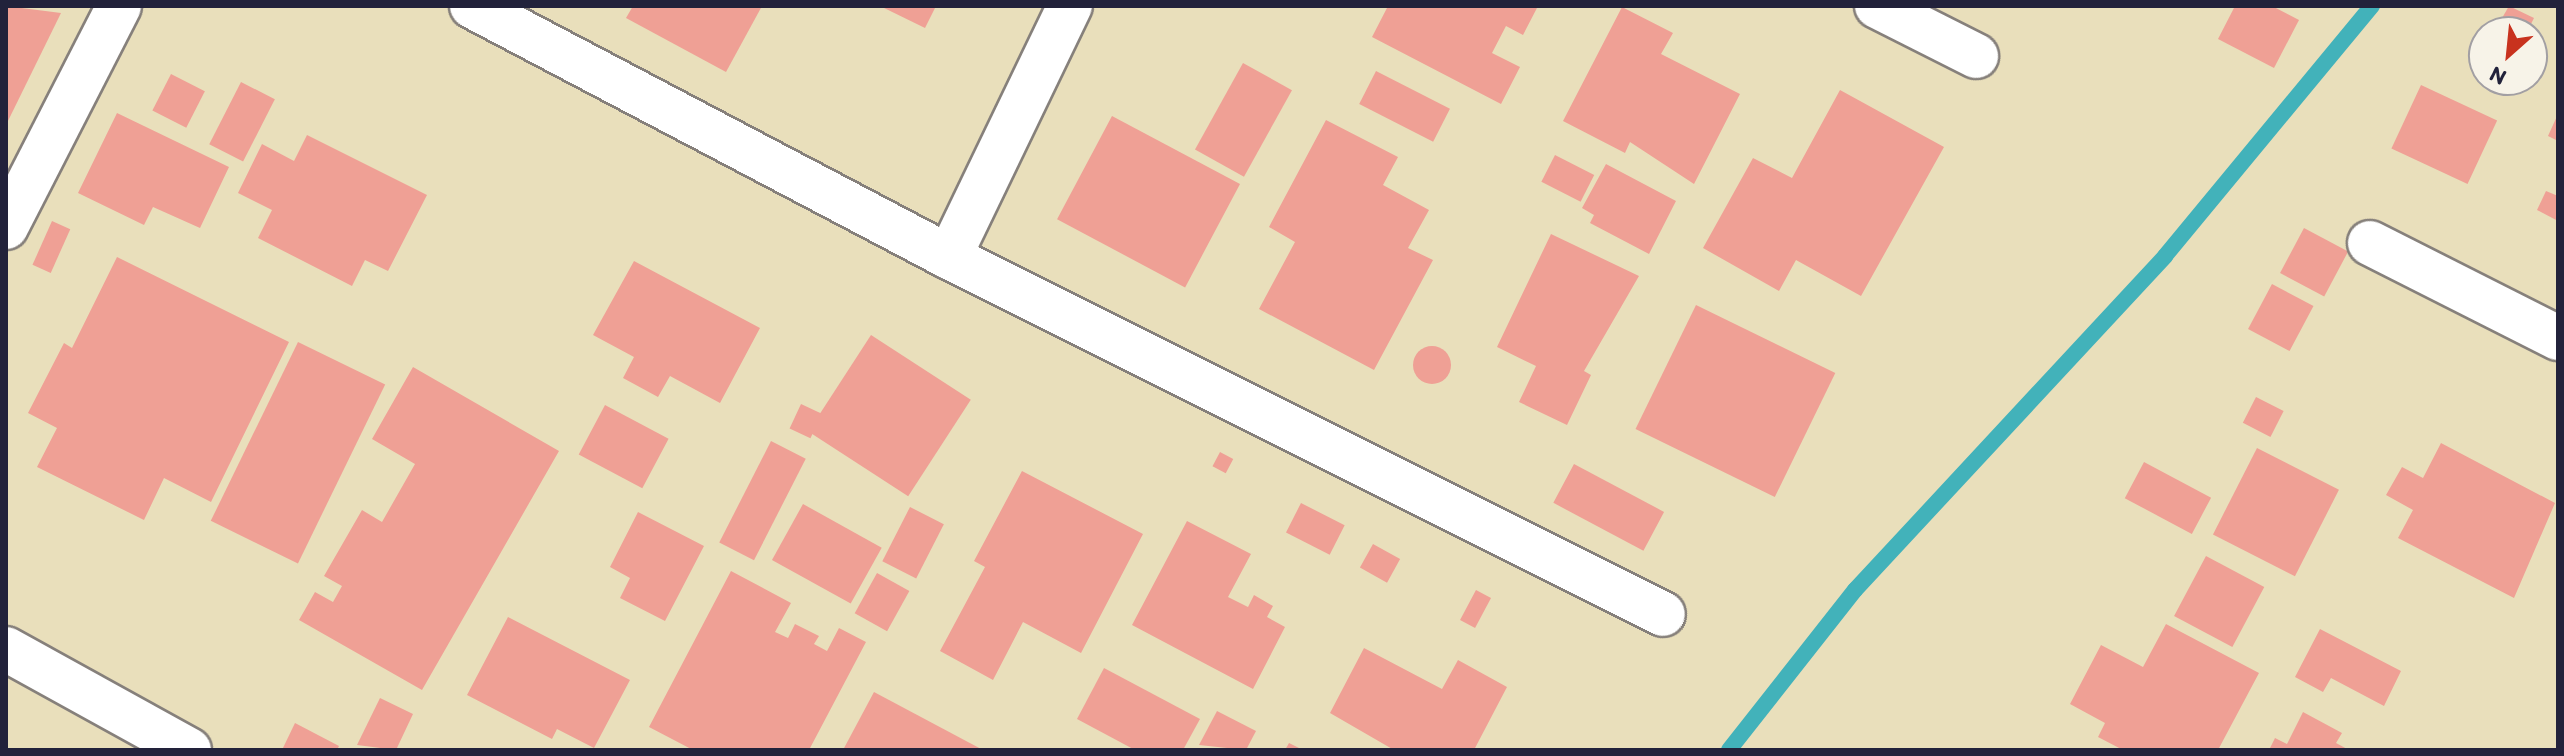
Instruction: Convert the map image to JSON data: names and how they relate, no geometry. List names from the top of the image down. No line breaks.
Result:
{"north":"bottom left"}
